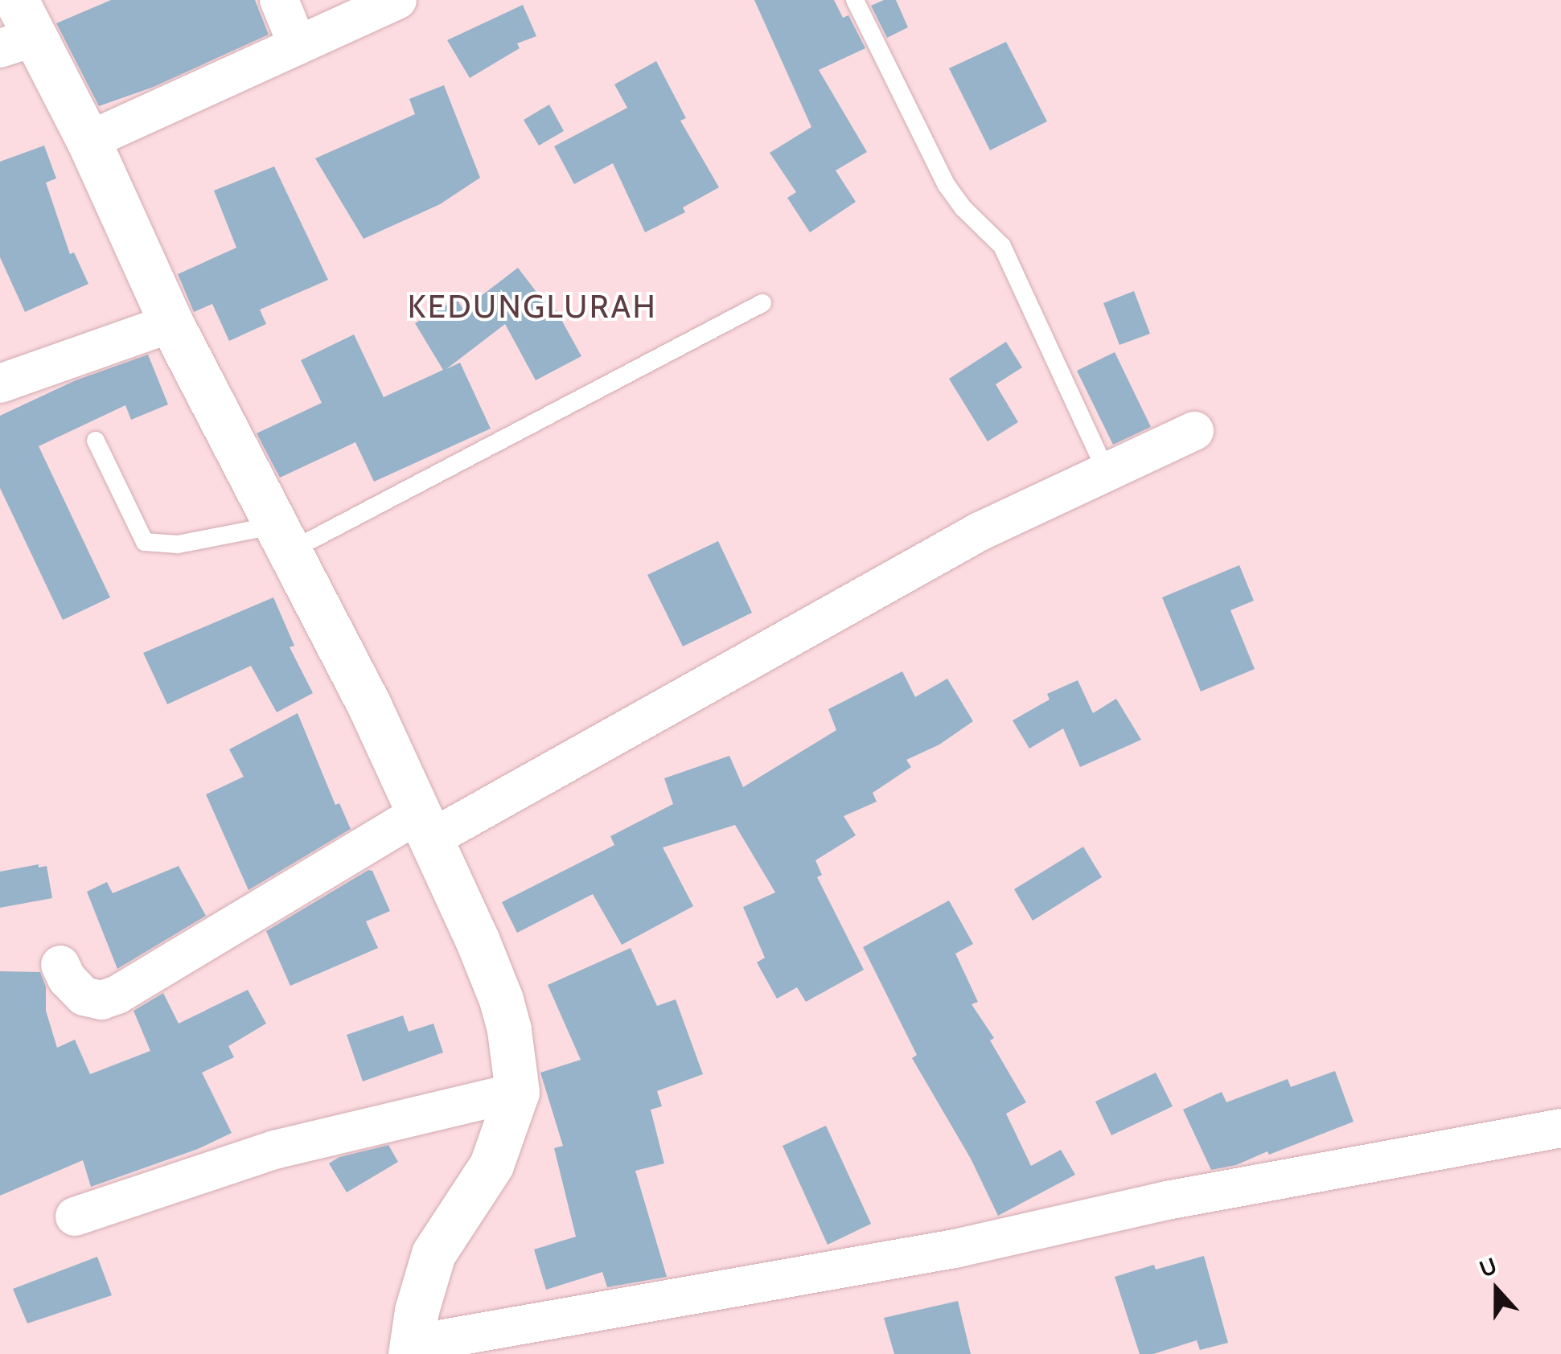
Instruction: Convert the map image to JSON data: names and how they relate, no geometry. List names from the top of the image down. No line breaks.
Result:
{"districts":["KEDUNGLURAH"],"north":"top"}
